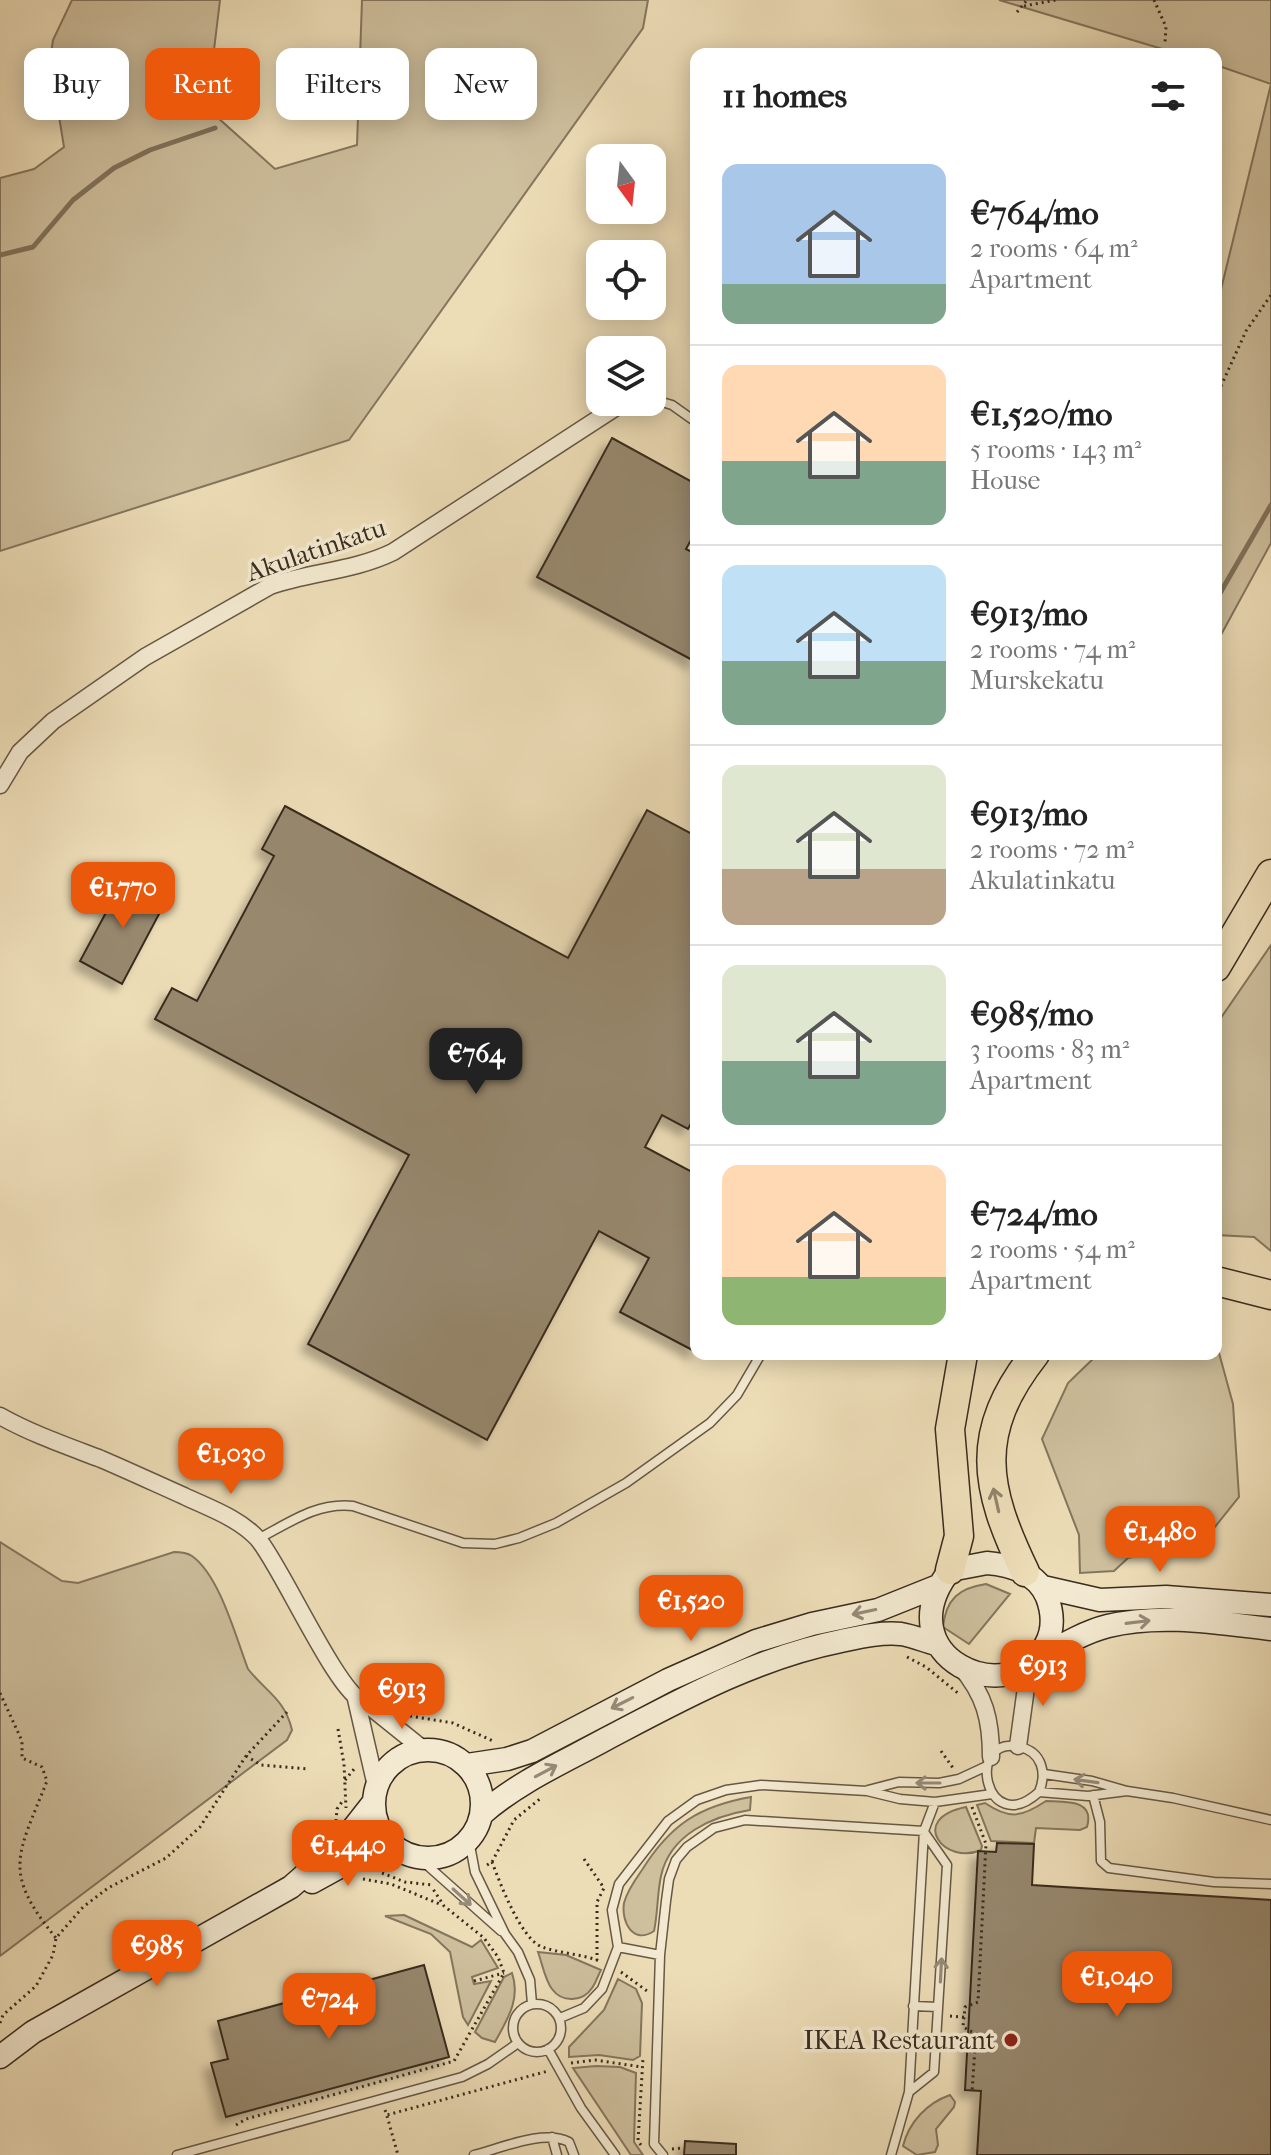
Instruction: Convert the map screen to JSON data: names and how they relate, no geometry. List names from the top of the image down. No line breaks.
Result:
{"streets":{"street":["Akulatinkatu"]},"places":["IKEA Restaurant"],"north":"bottom","page":{"chip":["Buy","Rent","Filters","New"],"heading":"11 homes","list":[{"name":"€764/mo","note":"2 rooms · 64 m² · Apartment"},{"name":"€1,520/mo","note":"5 rooms · 143 m² · House"},{"name":"€913/mo","note":"2 rooms · 74 m² · Murskekatu"},{"name":"€913/mo","note":"2 rooms · 72 m² · Akulatinkatu"},{"name":"€985/mo","note":"3 rooms · 83 m² · Apartment"},{"name":"€724/mo","note":"2 rooms · 54 m² · Apartment"}],"price":["€1,770","€764","€1,030","€1,480","€1,520","€913","€913","€1,440","€985","€1,040","€724"]}}
